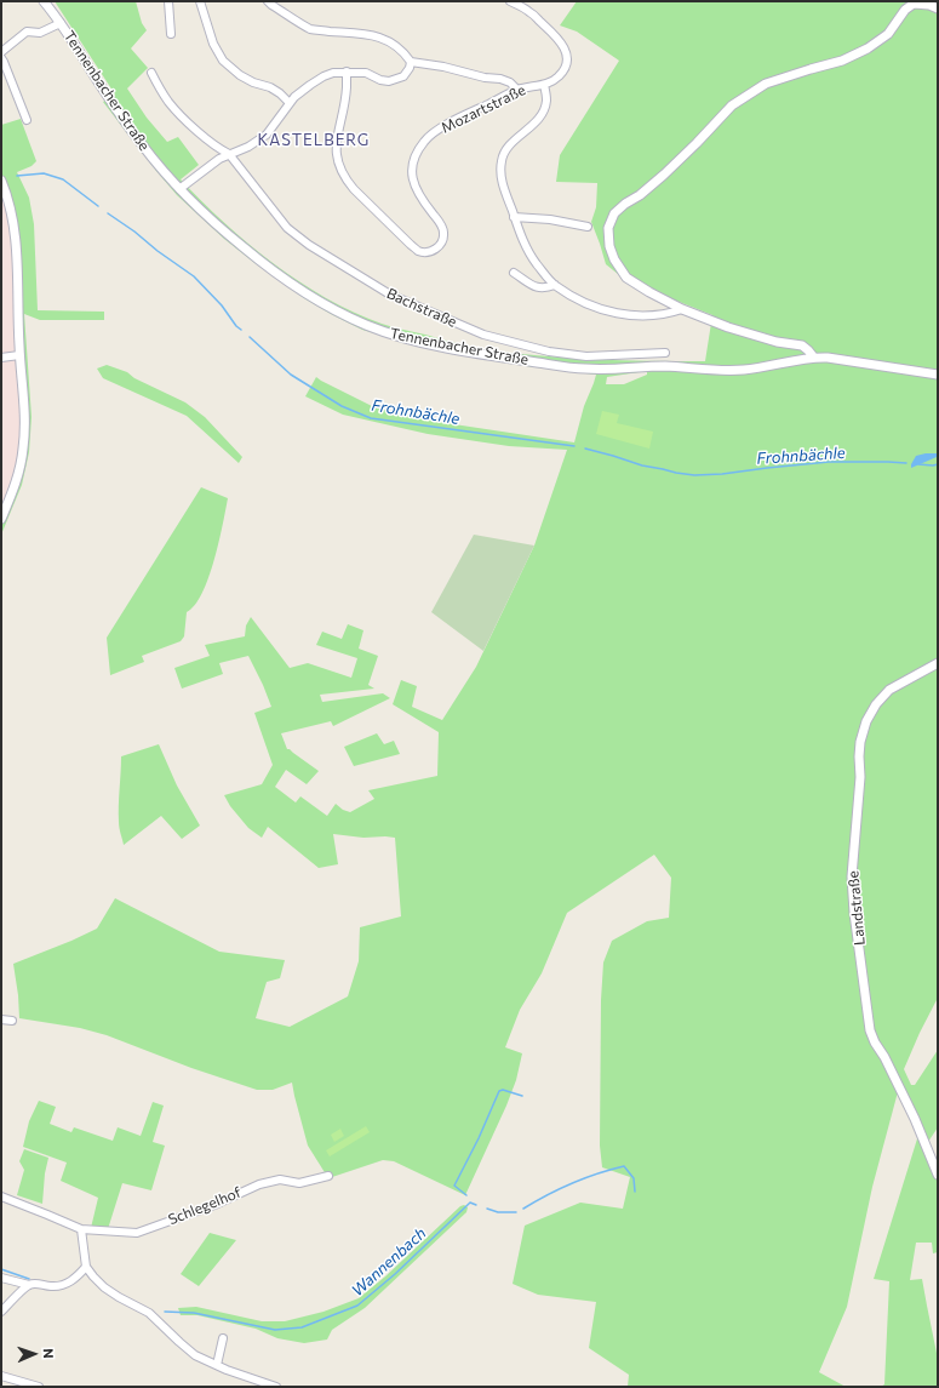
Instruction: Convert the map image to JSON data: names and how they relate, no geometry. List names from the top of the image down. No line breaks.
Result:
{"streets":{"street":["Tennenbacher Straße","Mozartstraße","Bachstraße","Landstraße","Schlegelhof"]},"districts":["KASTELBERG"],"water":["Frohnbächle","Wannenbach"],"north":"right"}
